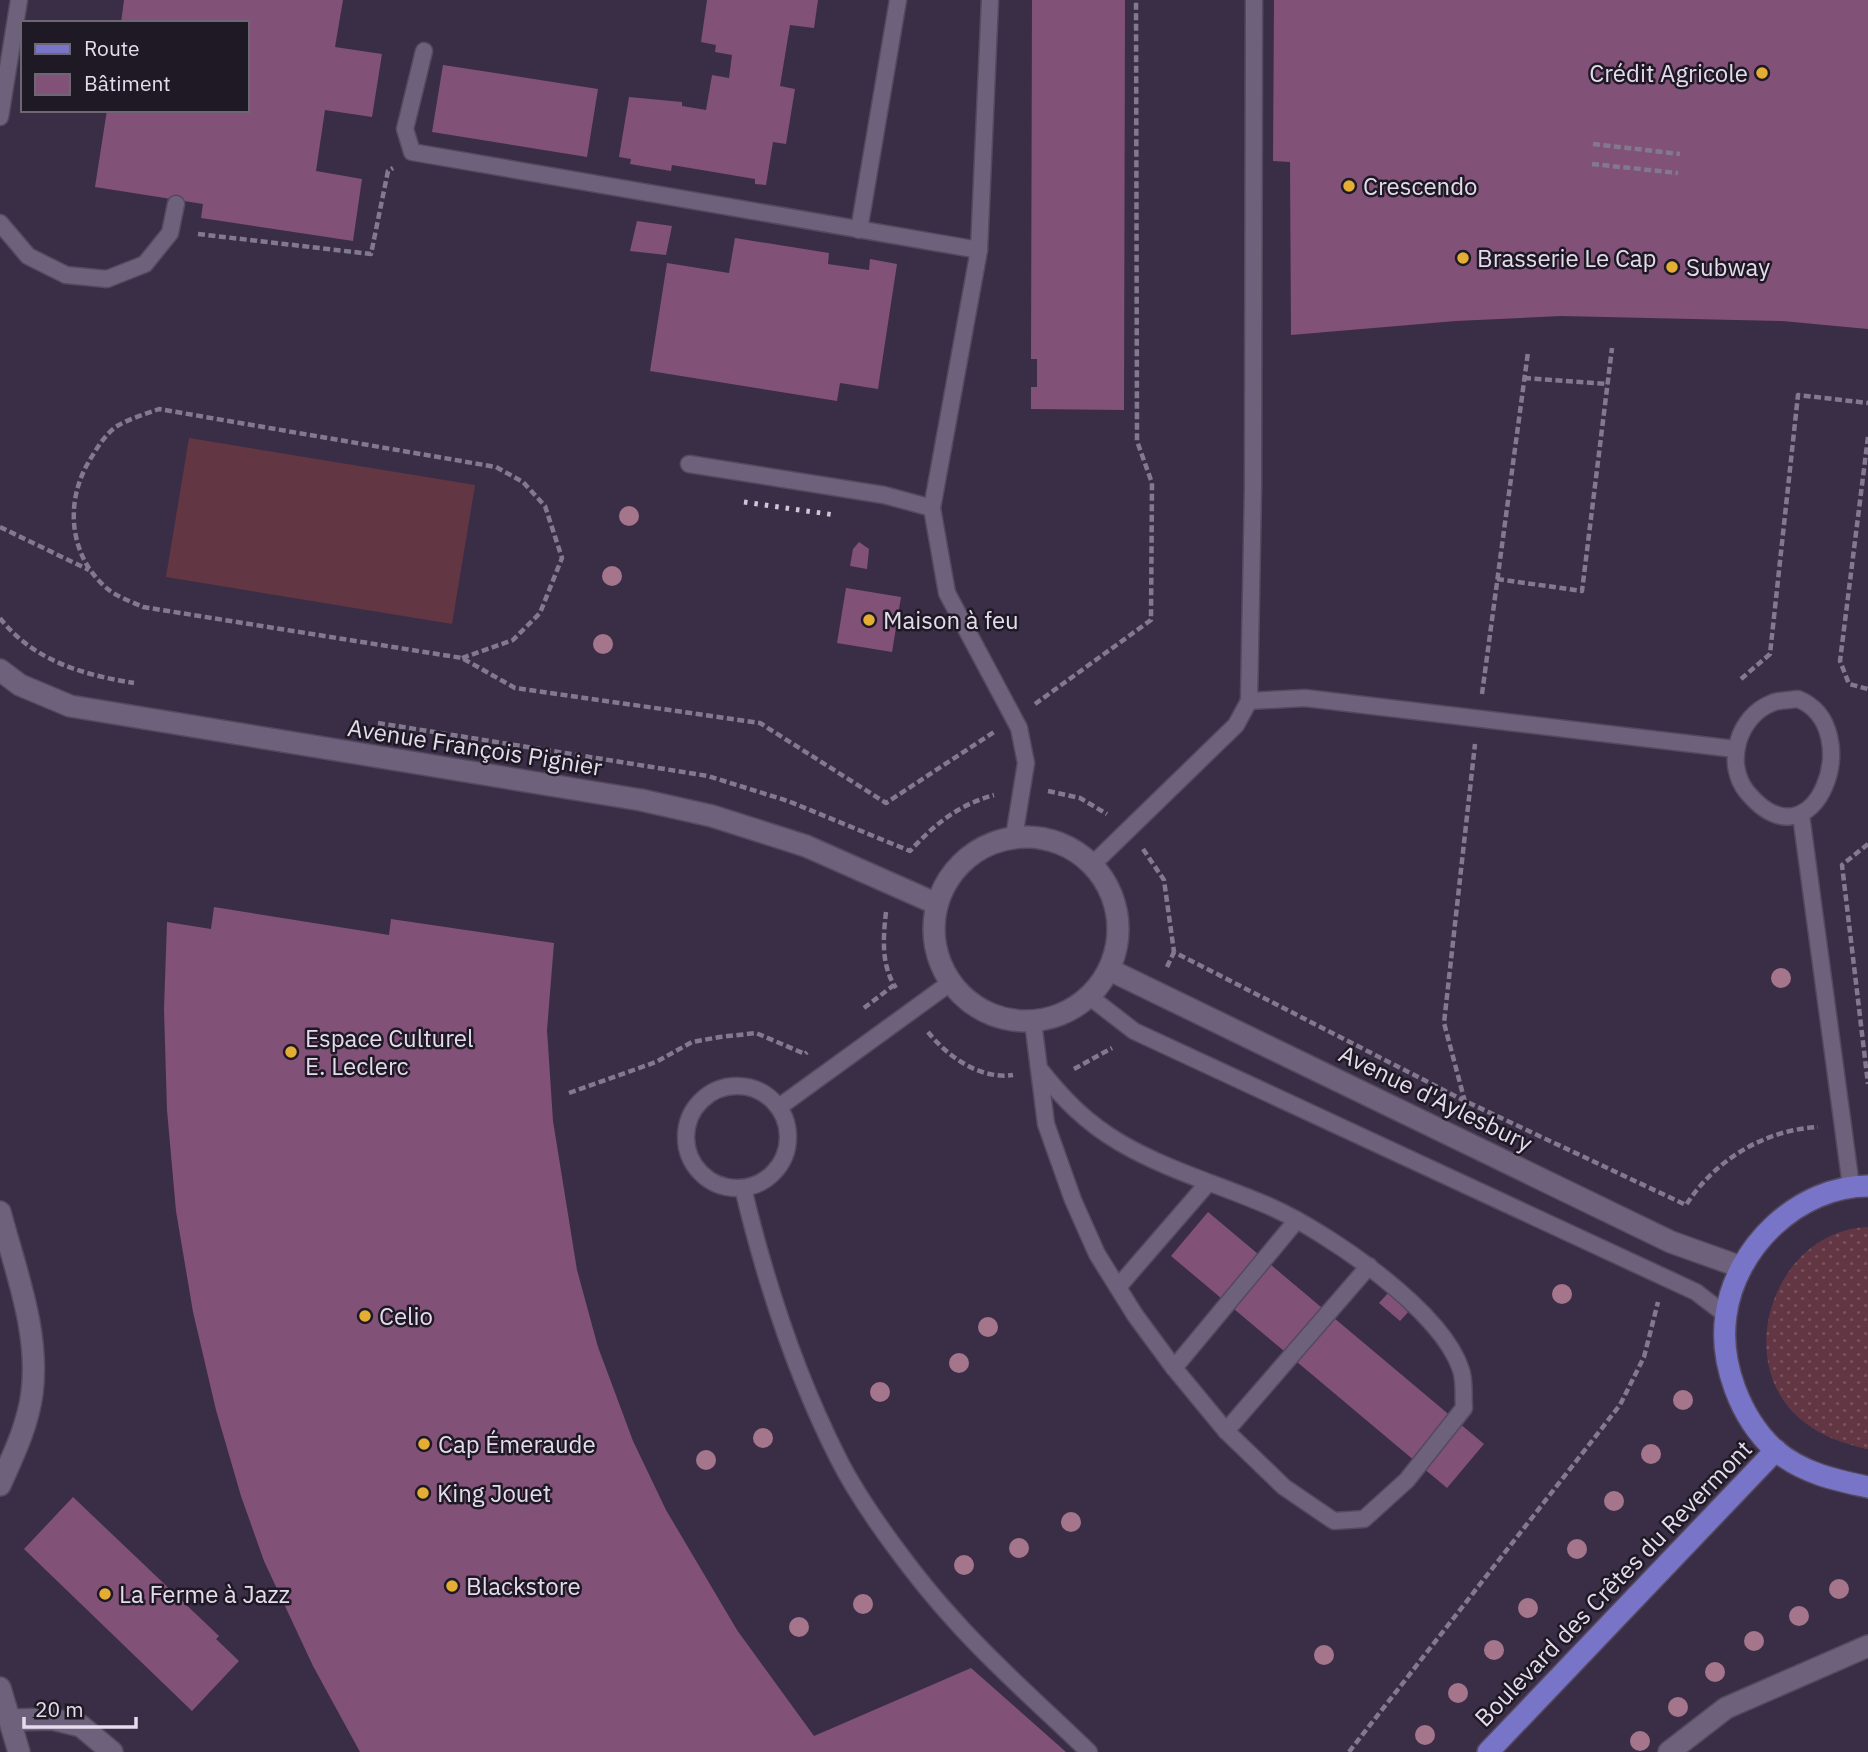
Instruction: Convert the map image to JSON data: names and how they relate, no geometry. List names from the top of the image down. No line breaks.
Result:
{"streets":{"main road":["Boulevard des Crêtes du Revermont"],"street":["Avenue François Pignier","Avenue d'Aylesbury"]},"crossings":[["Avenue François Pignier","Avenue d'Aylesbury"]],"places":["Crédit Agricole","Crescendo","Brasserie Le Cap","Subway","Maison à feu","Espace Culturel E. Leclerc","Celio","Cap Émeraude","King Jouet","Blackstore","La Ferme à Jazz"],"legend":["Route","Bâtiment"],"scale_bar":"20 m"}
